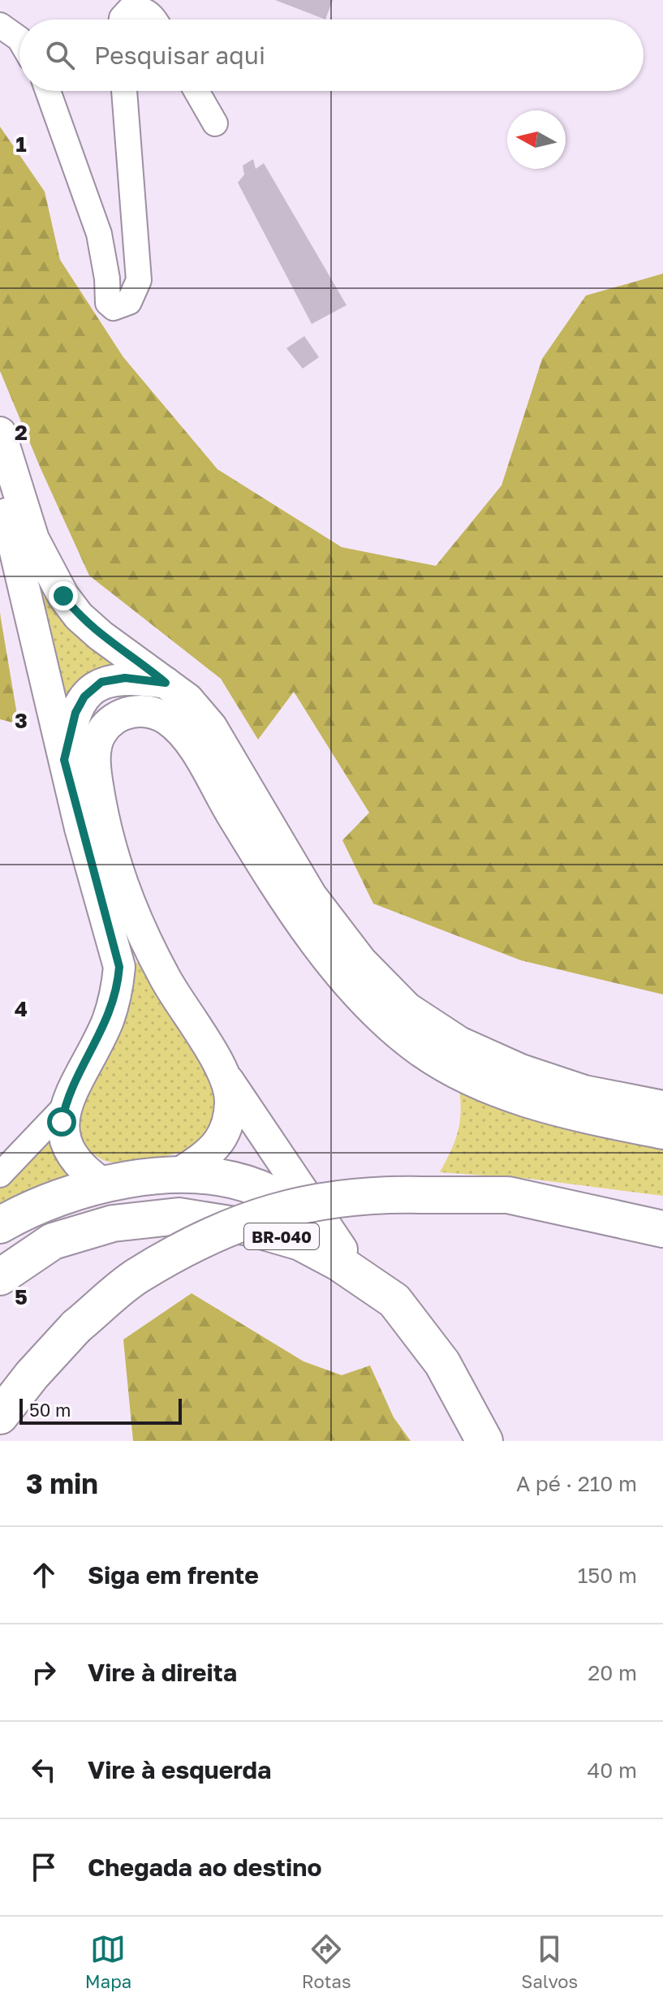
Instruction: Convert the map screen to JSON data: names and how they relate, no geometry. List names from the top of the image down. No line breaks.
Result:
{"streets":{"highway":["BR-040"]},"scale_bar":"50 m","north":"left","page":{"search":"Pesquisar aqui","scale":"50 m","heading":["3 min","A pé · 210 m"],"list":[["Siga em frente","150 m"],["Vire à direita","20 m"],["Vire à esquerda","40 m"],"Chegada ao destino"],"nav":["Mapa","Rotas","Salvos"]},"grid":{"rows":["1","2","3","4","5"]}}
